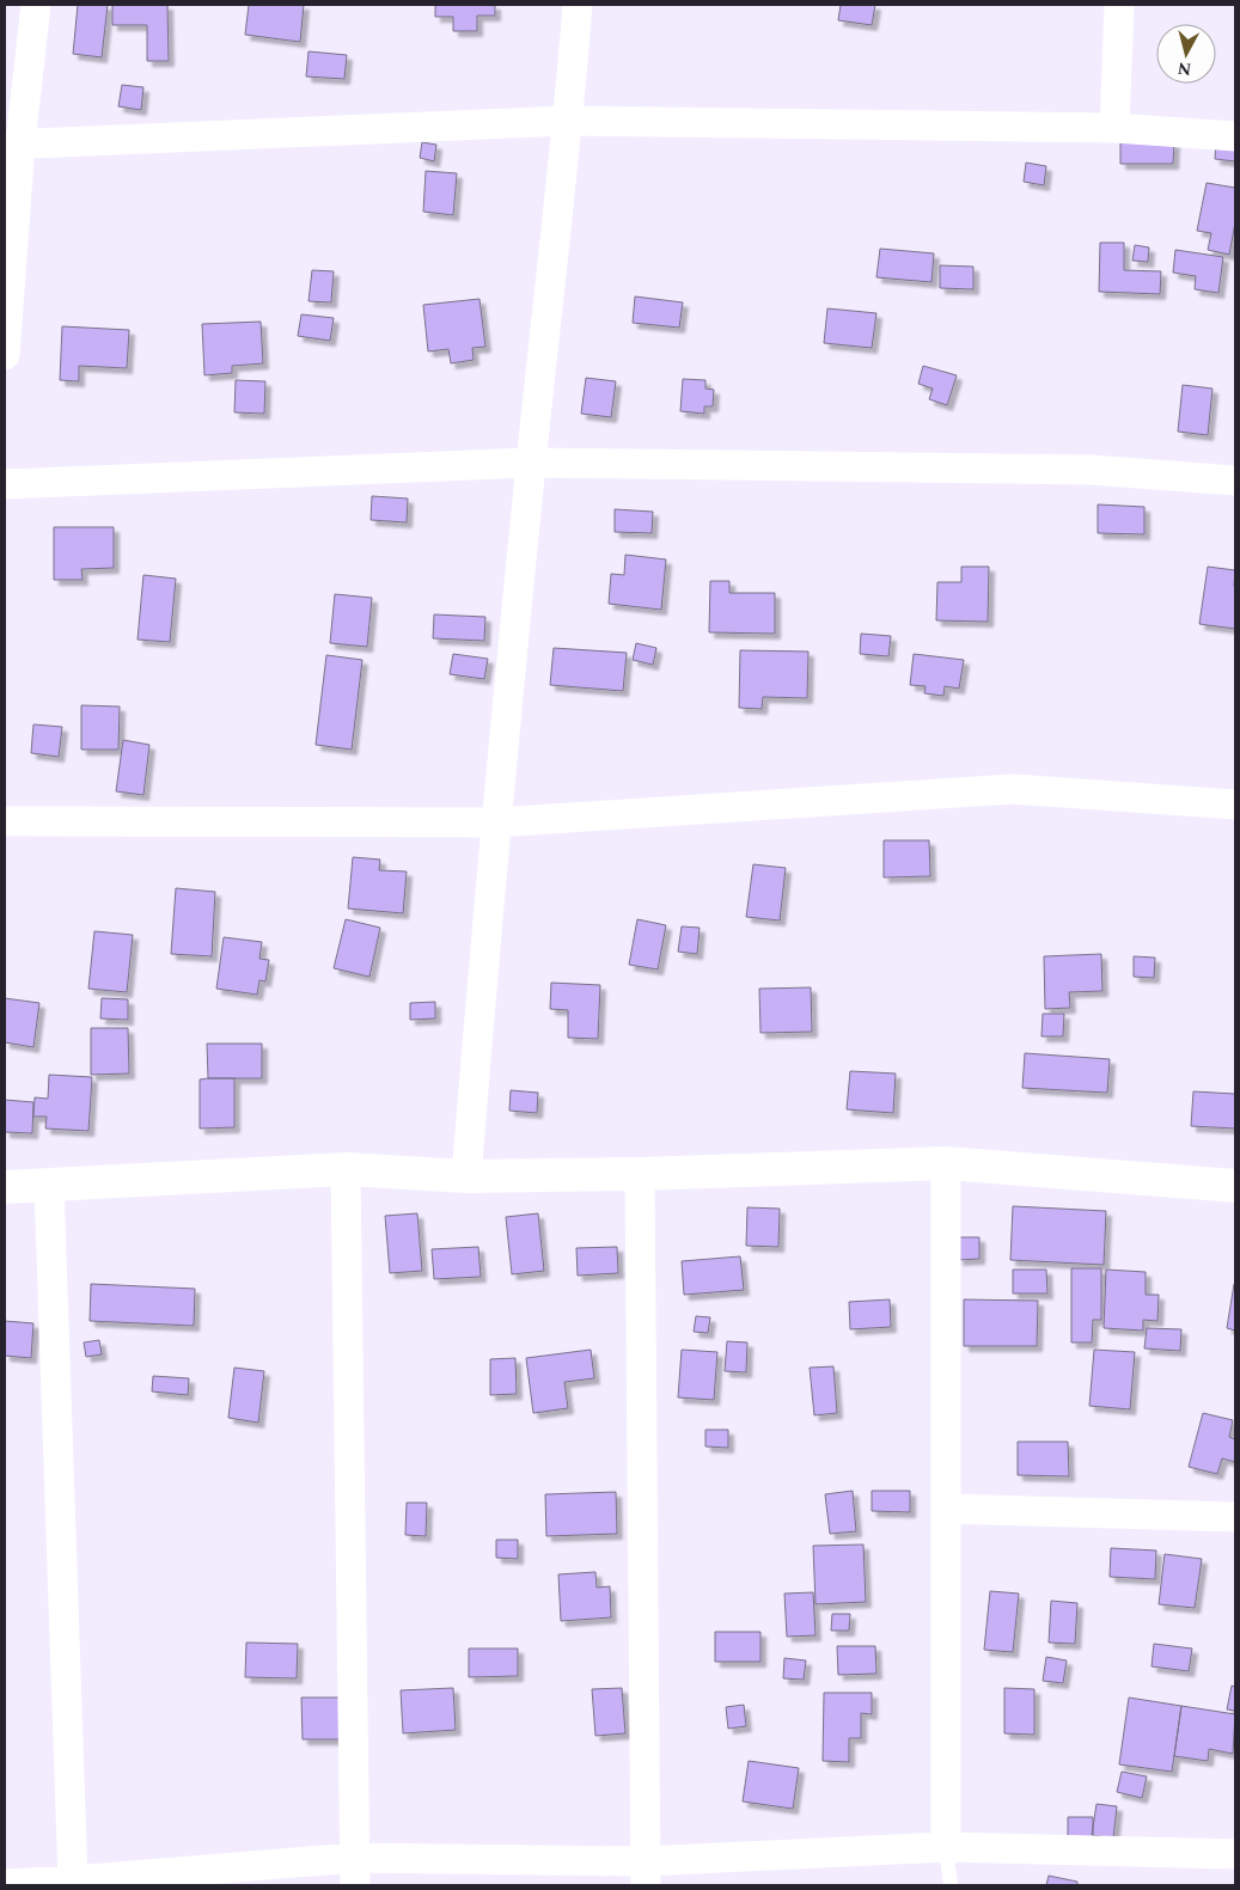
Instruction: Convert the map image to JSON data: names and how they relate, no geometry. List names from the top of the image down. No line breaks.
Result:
{"north":"bottom"}
